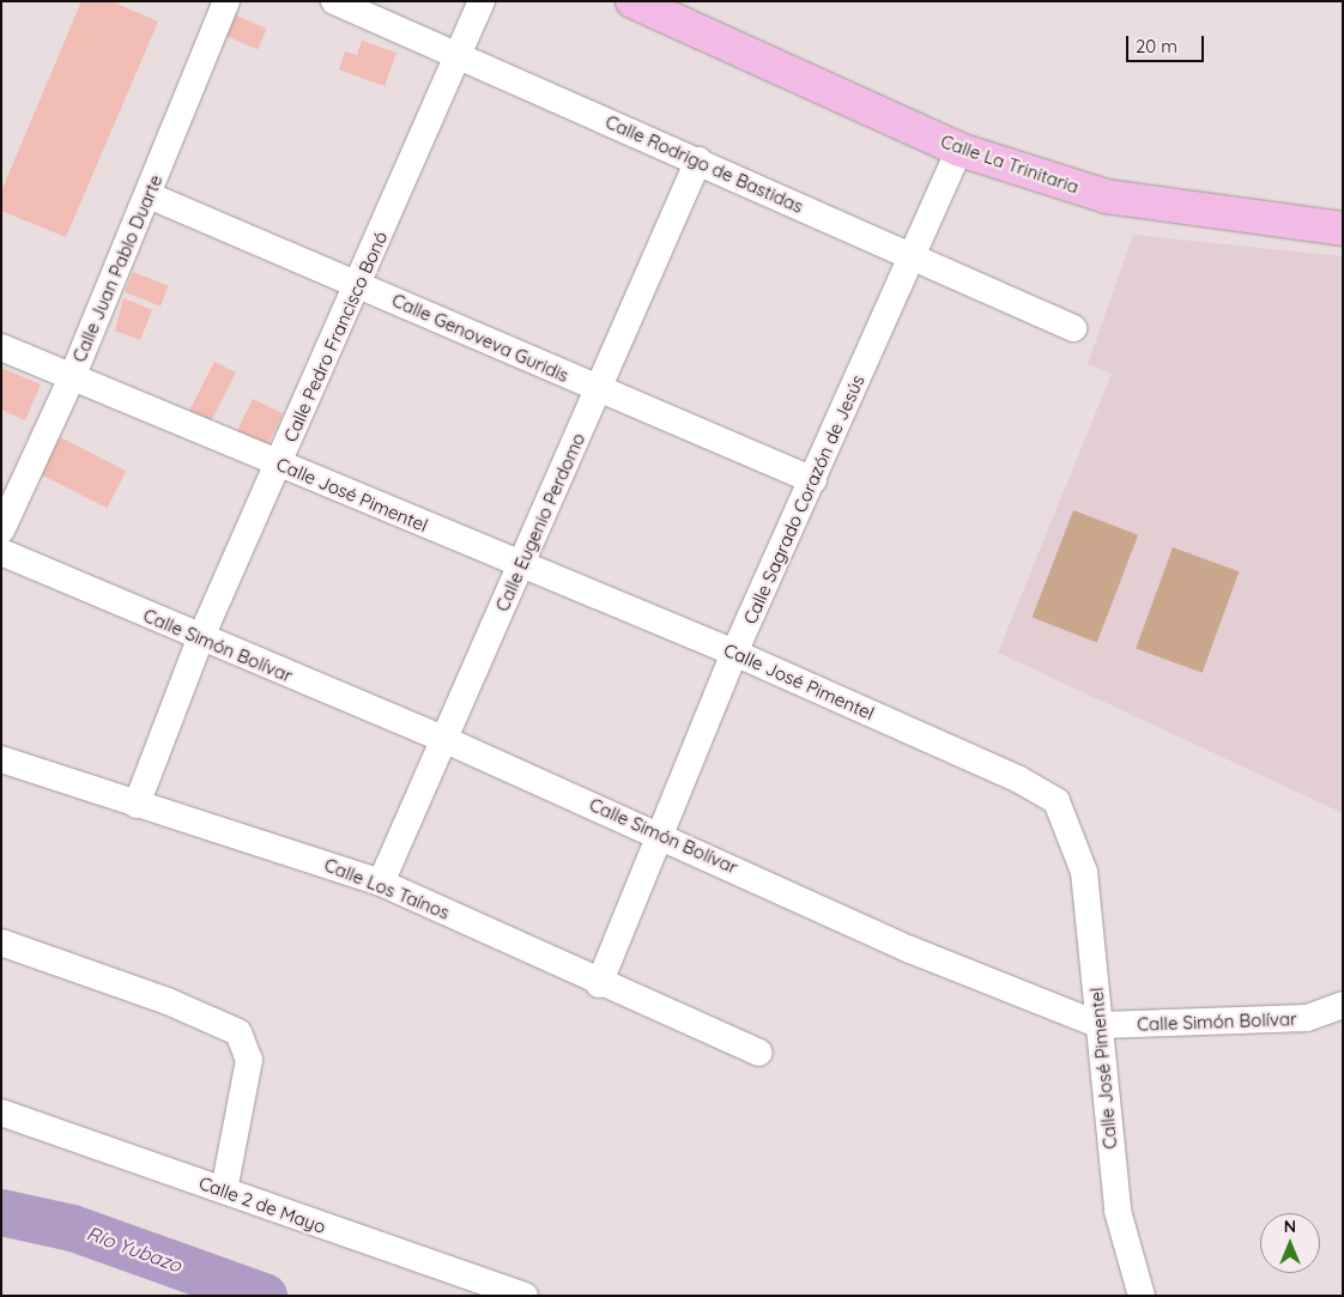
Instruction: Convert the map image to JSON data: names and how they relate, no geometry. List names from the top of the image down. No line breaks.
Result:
{"streets":{"main road":["Calle La Trinitaria"],"street":["Calle Rodrigo de Bastidas","Calle Juan Pablo Duarte","Calle Pedro Francisco Bonó","Calle Genoveva Guridis","Calle José Pimentel","Calle Sagrado Corazón de Jesús","Calle Eugenio Perdomo","Calle Simón Bolívar","Calle Los Taínos","Calle 2 de Mayo"]},"crossings":[["Calle Rodrigo de Bastidas","Calle Pedro Francisco Bonó"],["Calle Rodrigo de Bastidas","Calle Sagrado Corazón de Jesús"],["Calle Rodrigo de Bastidas","Calle Eugenio Perdomo"],["Calle La Trinitaria","Calle Sagrado Corazón de Jesús"],["Calle Juan Pablo Duarte","Calle Genoveva Guridis"],["Calle Juan Pablo Duarte","Calle José Pimentel"],["Calle Pedro Francisco Bonó","Calle Genoveva Guridis"],["Calle Pedro Francisco Bonó","Calle José Pimentel"],["Calle Pedro Francisco Bonó","Calle Simón Bolívar"],["Calle Pedro Francisco Bonó","Calle Los Taínos"],["Calle Genoveva Guridis","Calle Sagrado Corazón de Jesús"],["Calle Genoveva Guridis","Calle Eugenio Perdomo"],["Calle José Pimentel","Calle Sagrado Corazón de Jesús"],["Calle José Pimentel","Calle Eugenio Perdomo"],["Calle José Pimentel","Calle Simón Bolívar"],["Calle Sagrado Corazón de Jesús","Calle Simón Bolívar"],["Calle Sagrado Corazón de Jesús","Calle Los Taínos"],["Calle Eugenio Perdomo","Calle Simón Bolívar"],["Calle Eugenio Perdomo","Calle Los Taínos"]],"water":["Río Yubazo"],"scale_bar":"20 m","north":"top"}
